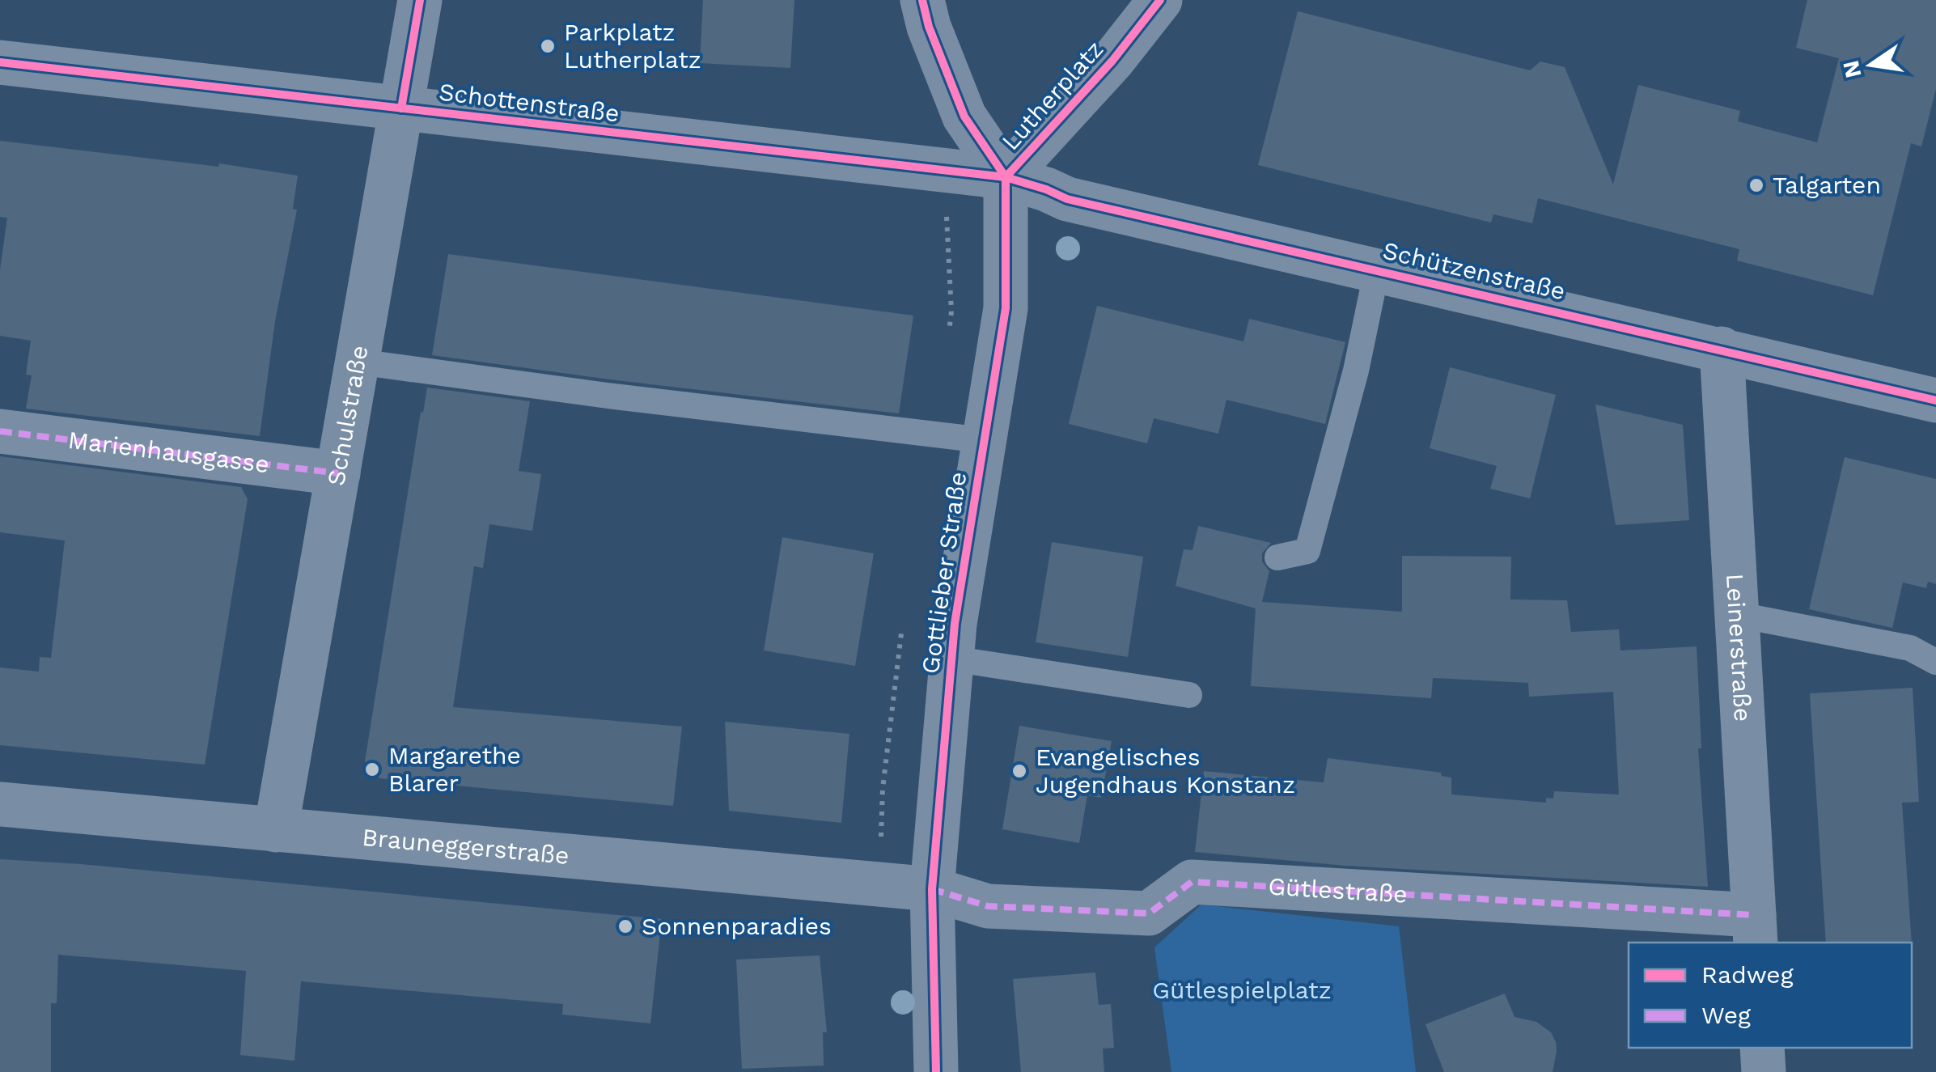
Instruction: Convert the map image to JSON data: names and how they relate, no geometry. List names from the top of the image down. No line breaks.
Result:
{"streets":{"street":["Lutherplatz","Schottenstraße","Schützenstraße","Schulstraße","Marienhausgasse","Gottlieber Straße","Leinerstraße","Brauneggerstraße","Gütlestraße"]},"crossings":[["Lutherplatz","Schottenstraße"],["Lutherplatz","Schützenstraße"],["Lutherplatz","Gottlieber Straße"],["Schottenstraße","Schützenstraße"],["Schottenstraße","Schulstraße"],["Schottenstraße","Gottlieber Straße"],["Schützenstraße","Gottlieber Straße"],["Schützenstraße","Leinerstraße"],["Schulstraße","Marienhausgasse"],["Schulstraße","Brauneggerstraße"],["Gottlieber Straße","Brauneggerstraße"],["Gottlieber Straße","Gütlestraße"],["Leinerstraße","Gütlestraße"],["Brauneggerstraße","Gütlestraße"]],"parks":["Gütlespielplatz"],"places":["Parkplatz Lutherplatz","Talgarten","Margarethe Blarer","Evangelisches Jugendhaus Konstanz","Sonnenparadies"],"legend":["Radweg","Weg"],"north":"left"}
